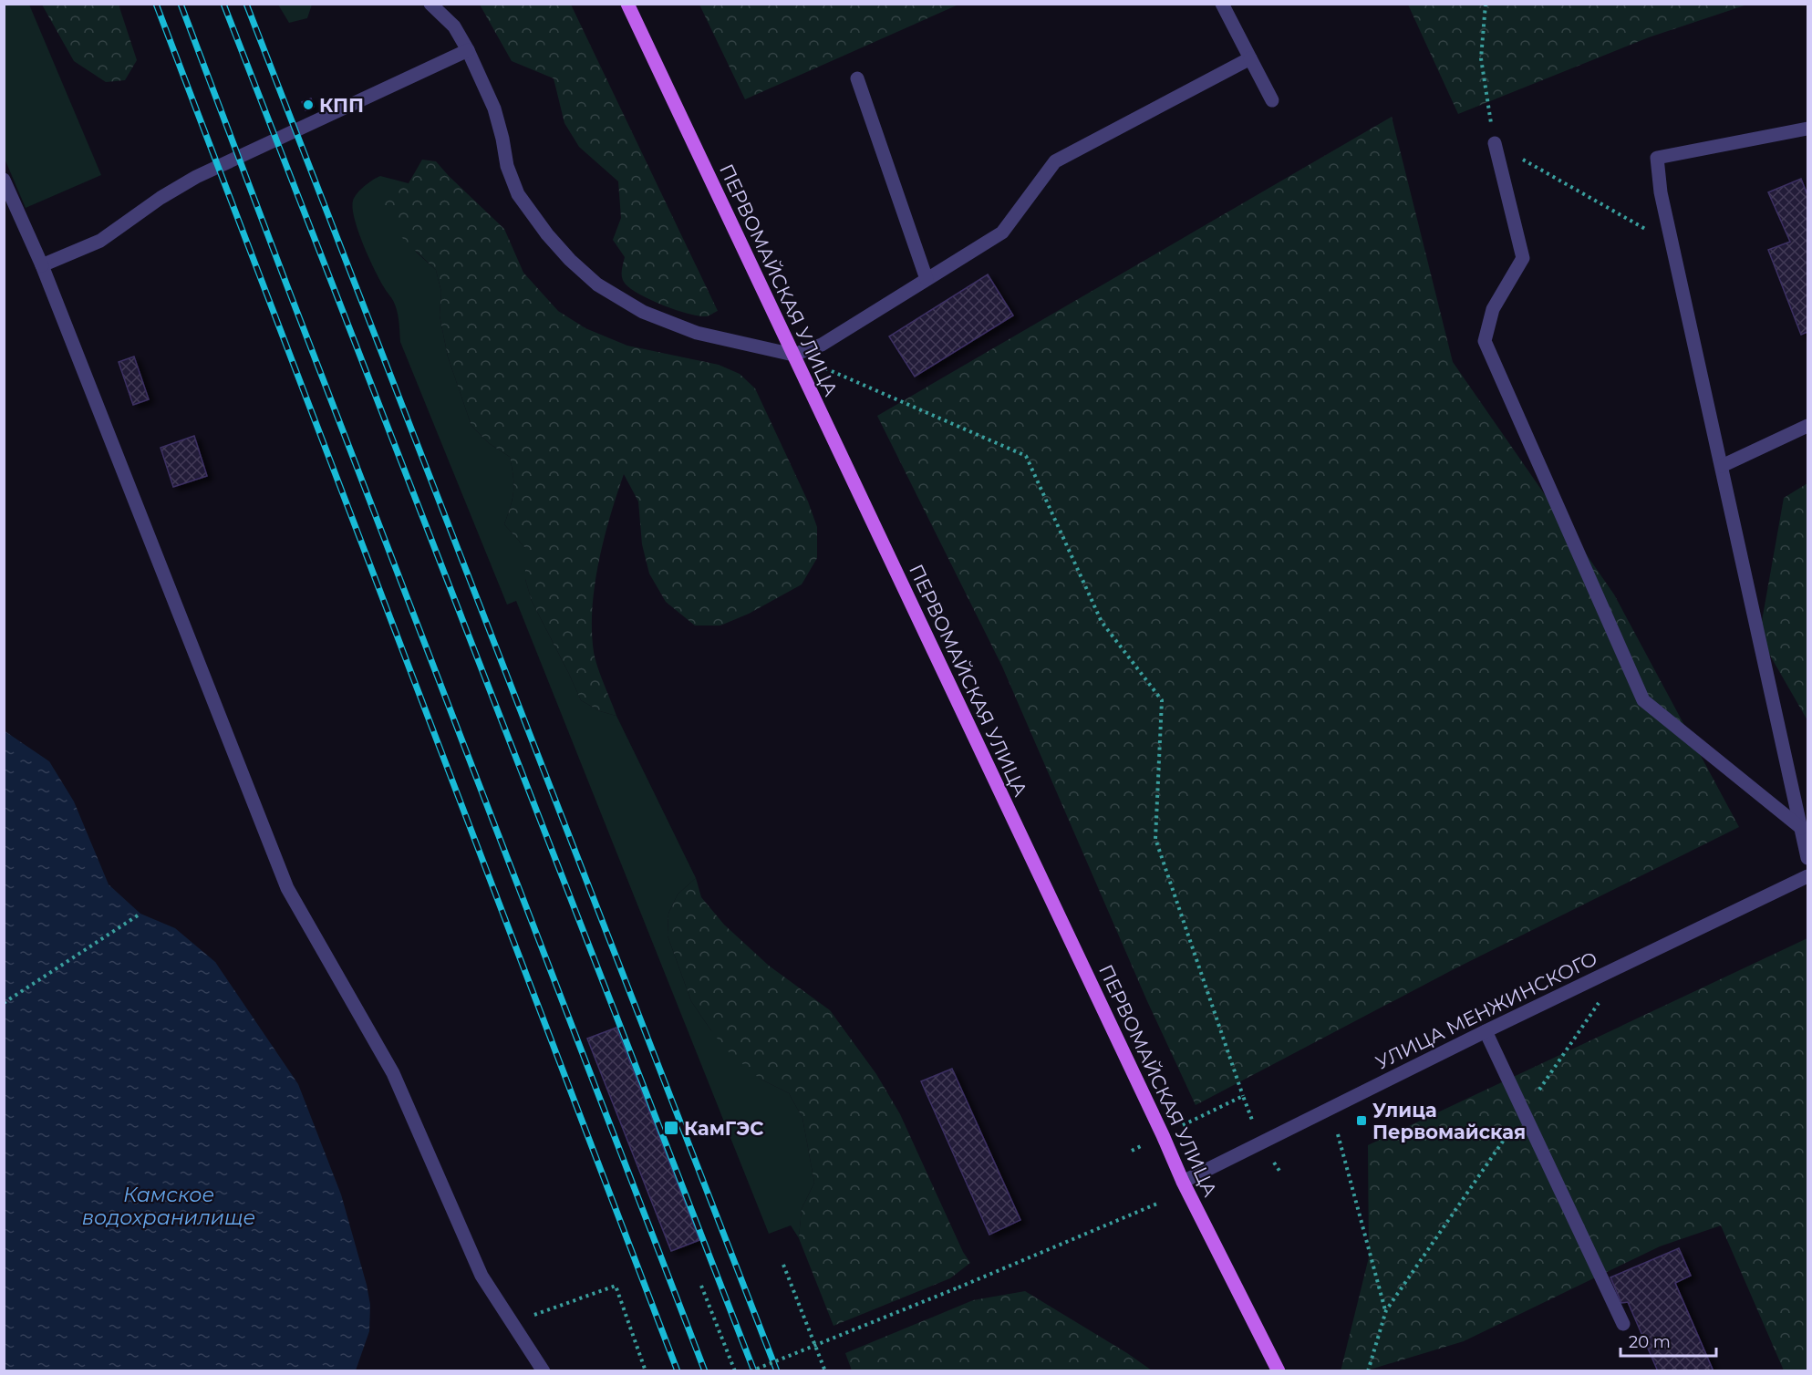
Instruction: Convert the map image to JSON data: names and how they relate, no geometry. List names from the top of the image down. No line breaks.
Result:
{"streets":{"main road":["ПЕРВОМАЙСКАЯ УЛИЦА"],"street":["УЛИЦА МЕНЖИНСКОГО"]},"crossings":[["ПЕРВОМАЙСКАЯ УЛИЦА","УЛИЦА МЕНЖИНСКОГО"]],"water":["Камское водохранилище"],"places":{"other":["КПП"],"transit":["Улица Первомайская","КамГЭС"]},"scale_bar":"20 m"}
